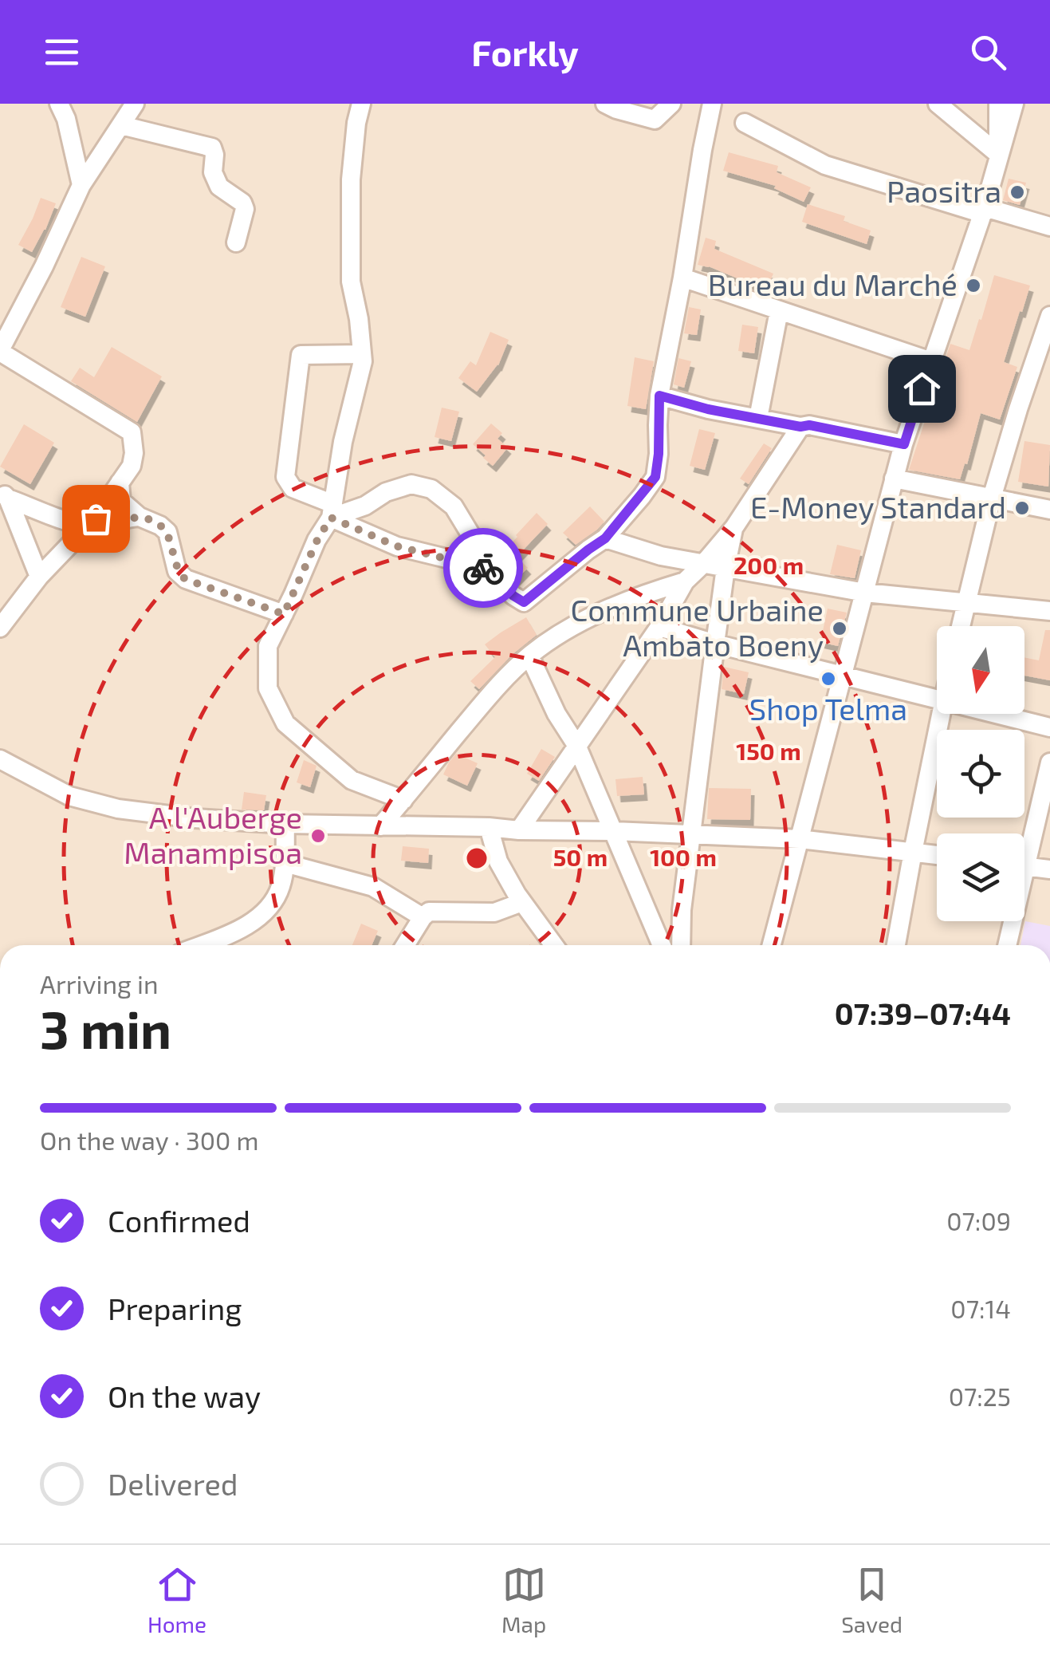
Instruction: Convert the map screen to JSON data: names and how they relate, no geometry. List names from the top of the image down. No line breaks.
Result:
{"places":["Paositra","Bureau du Marché","E-Money Standard","Commune Urbaine Ambato Boeny","Shop Telma","A l'Auberge Manampisoa"],"north":"bottom","page":{"header":"Forkly","heading":["3 min","Arriving in","07:39–07:44"],"bar":"On the way · 300 m","list":[["Confirmed","07:09"],["Preparing","07:14"],["On the way","07:25"],"Delivered"],"tabs":["Home","Map","Saved"]},"rings":["200 m","150 m","50 m","100 m"]}
